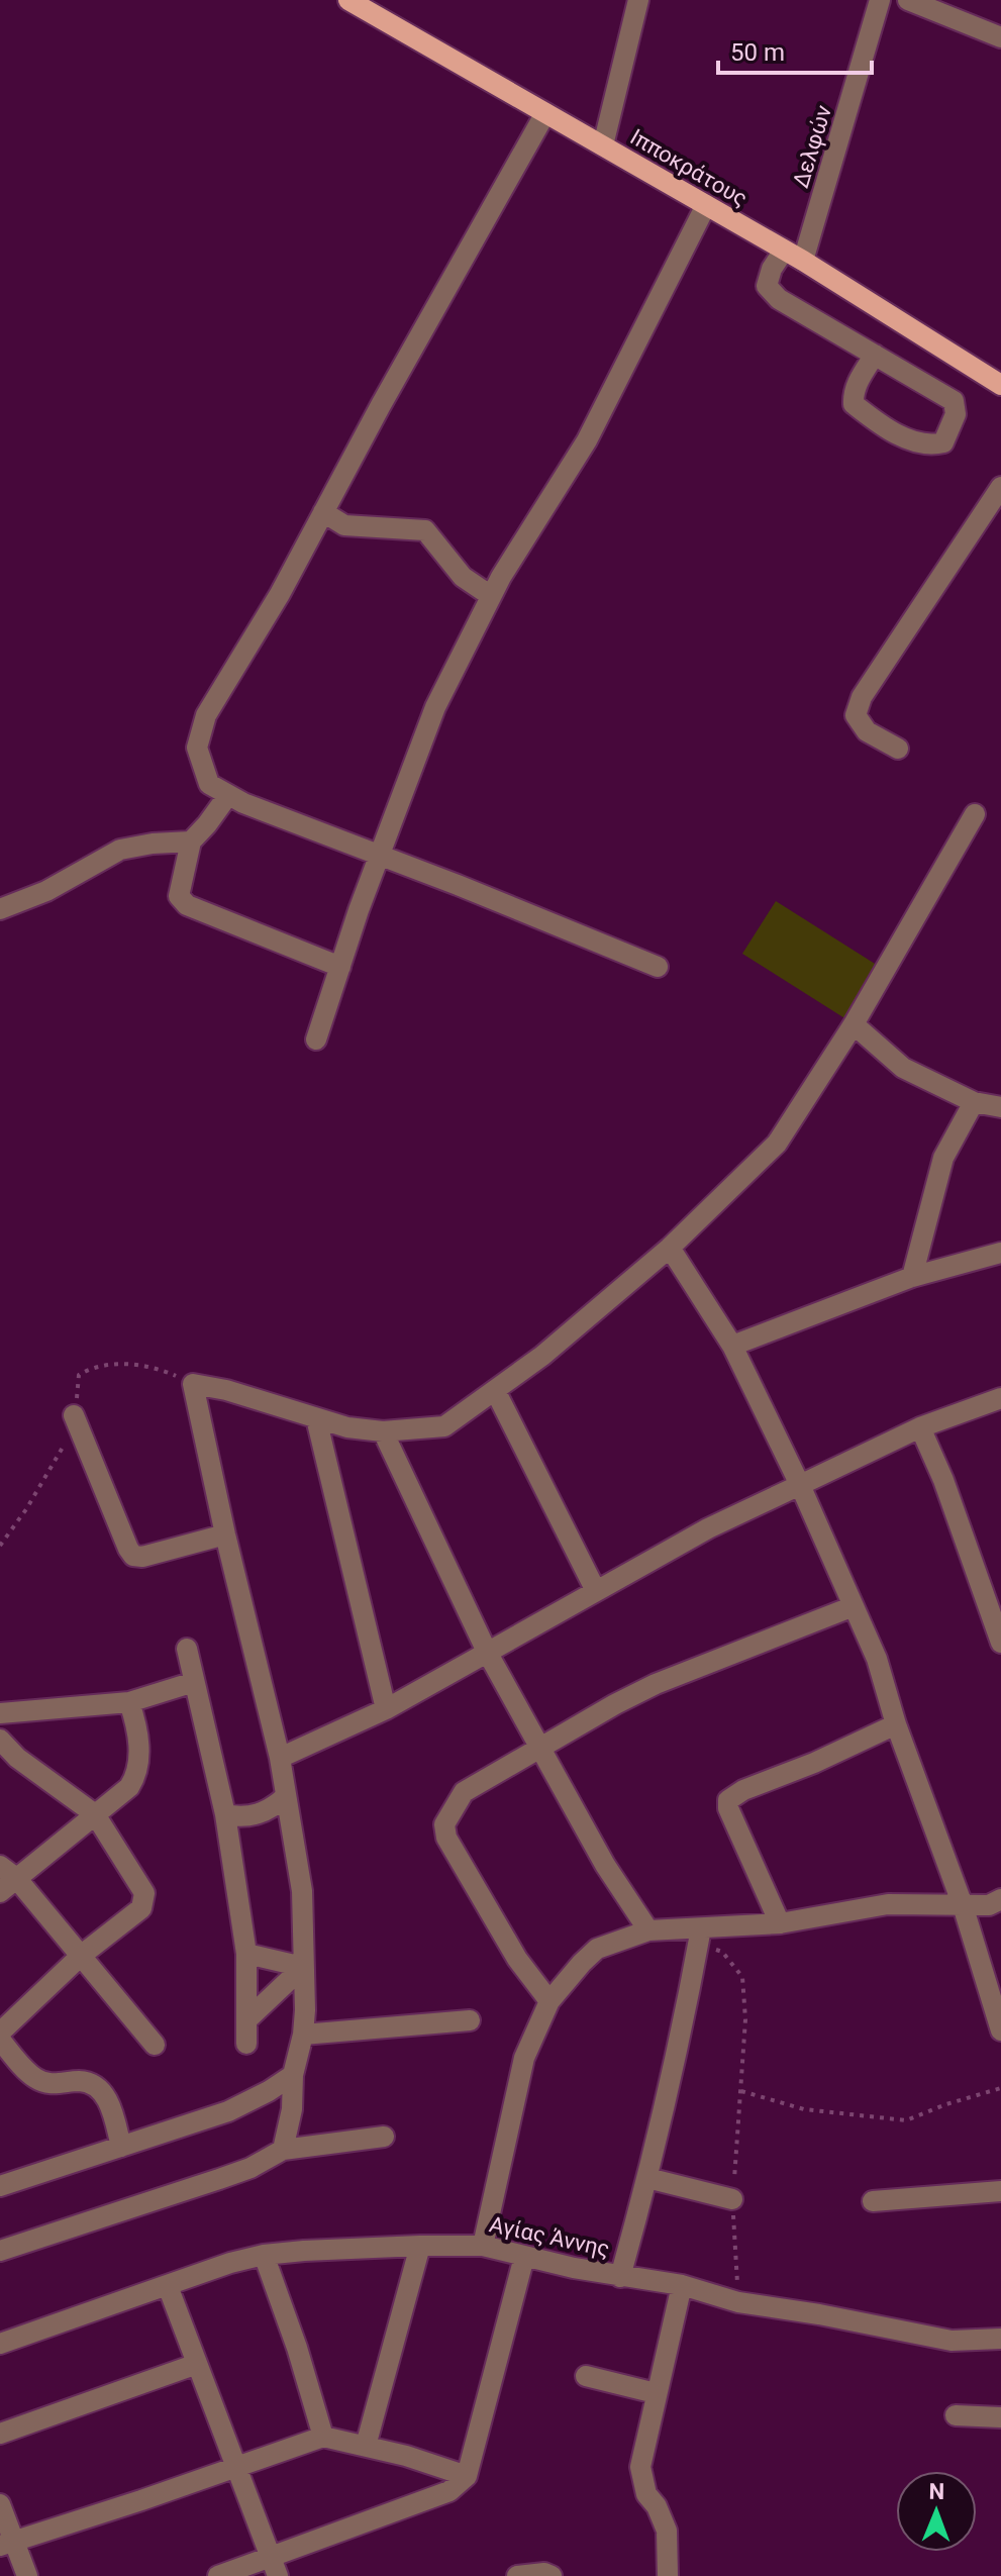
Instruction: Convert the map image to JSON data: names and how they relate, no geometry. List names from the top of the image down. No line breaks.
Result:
{"streets":{"main road":["Ιπποκράτους"],"street":["Δελφών","Αγίας Άννης"]},"crossings":[["Δελφών","Ιπποκράτους"]],"scale_bar":"50 m","north":"top"}
